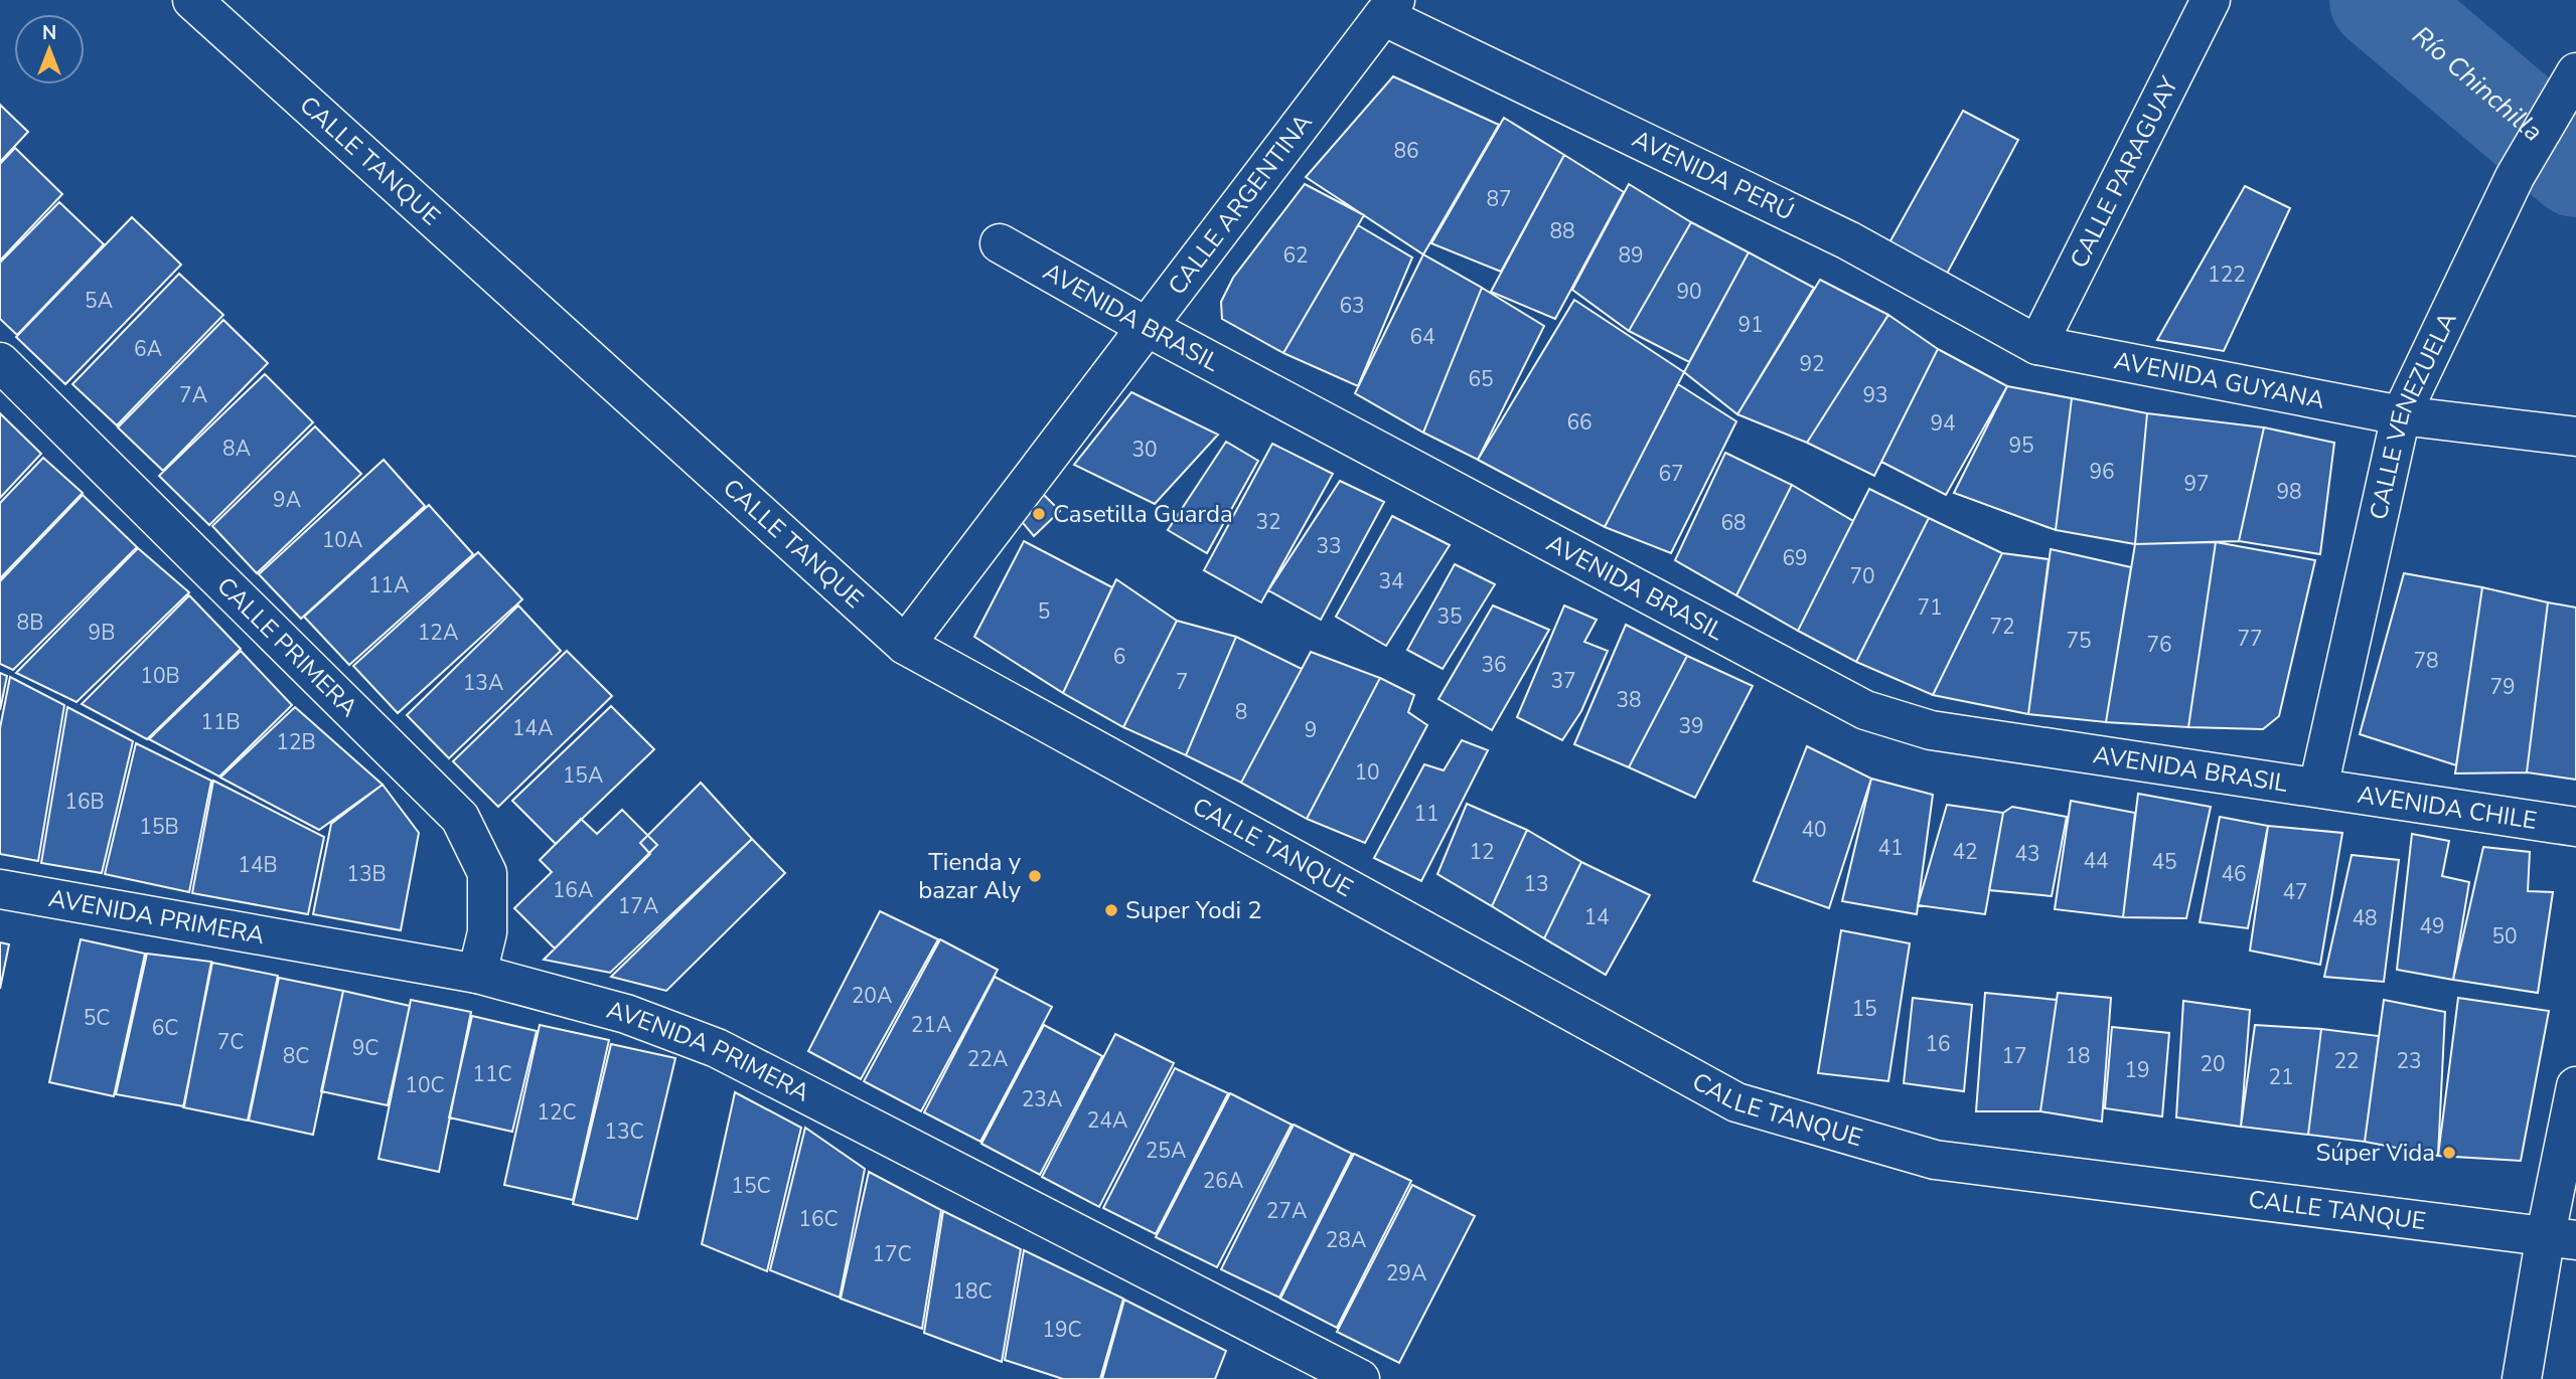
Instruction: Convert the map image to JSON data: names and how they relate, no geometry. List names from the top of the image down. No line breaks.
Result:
{"streets":{"street":["CALLE TANQUE","CALLE PARAGUAY","AVENIDA PERÚ","CALLE ARGENTINA","AVENIDA BRASIL","AVENIDA GUYANA","CALLE VENEZUELA","CALLE PRIMERA","AVENIDA CHILE","AVENIDA PRIMERA"]},"crossings":[["CALLE TANQUE","CALLE ARGENTINA"],["CALLE PARAGUAY","AVENIDA PERÚ"],["CALLE PARAGUAY","AVENIDA GUYANA"],["AVENIDA PERÚ","CALLE ARGENTINA"],["AVENIDA PERÚ","AVENIDA GUYANA"],["CALLE ARGENTINA","AVENIDA BRASIL"],["AVENIDA BRASIL","CALLE VENEZUELA"],["AVENIDA BRASIL","AVENIDA CHILE"],["AVENIDA GUYANA","CALLE VENEZUELA"],["CALLE VENEZUELA","AVENIDA CHILE"],["CALLE PRIMERA","AVENIDA PRIMERA"]],"water":["Río Chinchilla"],"places":["Casetilla Guarda","Tienda y bazar Aly","Super Yodi 2","Súper Vida"],"house_numbers":["86","87","88","62","89","122","90","5A","63","91","64","6A","92","65","7A","93","66","94","95","8A","30","96","67","97","98","9A","32","68","10A","33","69","70","34","11A","71","5","35","8B","72","9B","12A","77","75","76","6","78","36","10B","37","7","13A","79","38","8","11B","39","14A","9","12B","10","15A","16B","11","15B","40","41","12","42","43","44","45","14B","13B","46","13","16A","47","17A","14","48","49","50","20A","15","5C","21A","6C","7C","16","9C","8C","17","18","22A","22","23","20","19","11C","21","10C","23A","12C","24A","13C","25A","26A","15C","27A","16C","28A","17C","29A","18C","19C"],"north":"top"}
